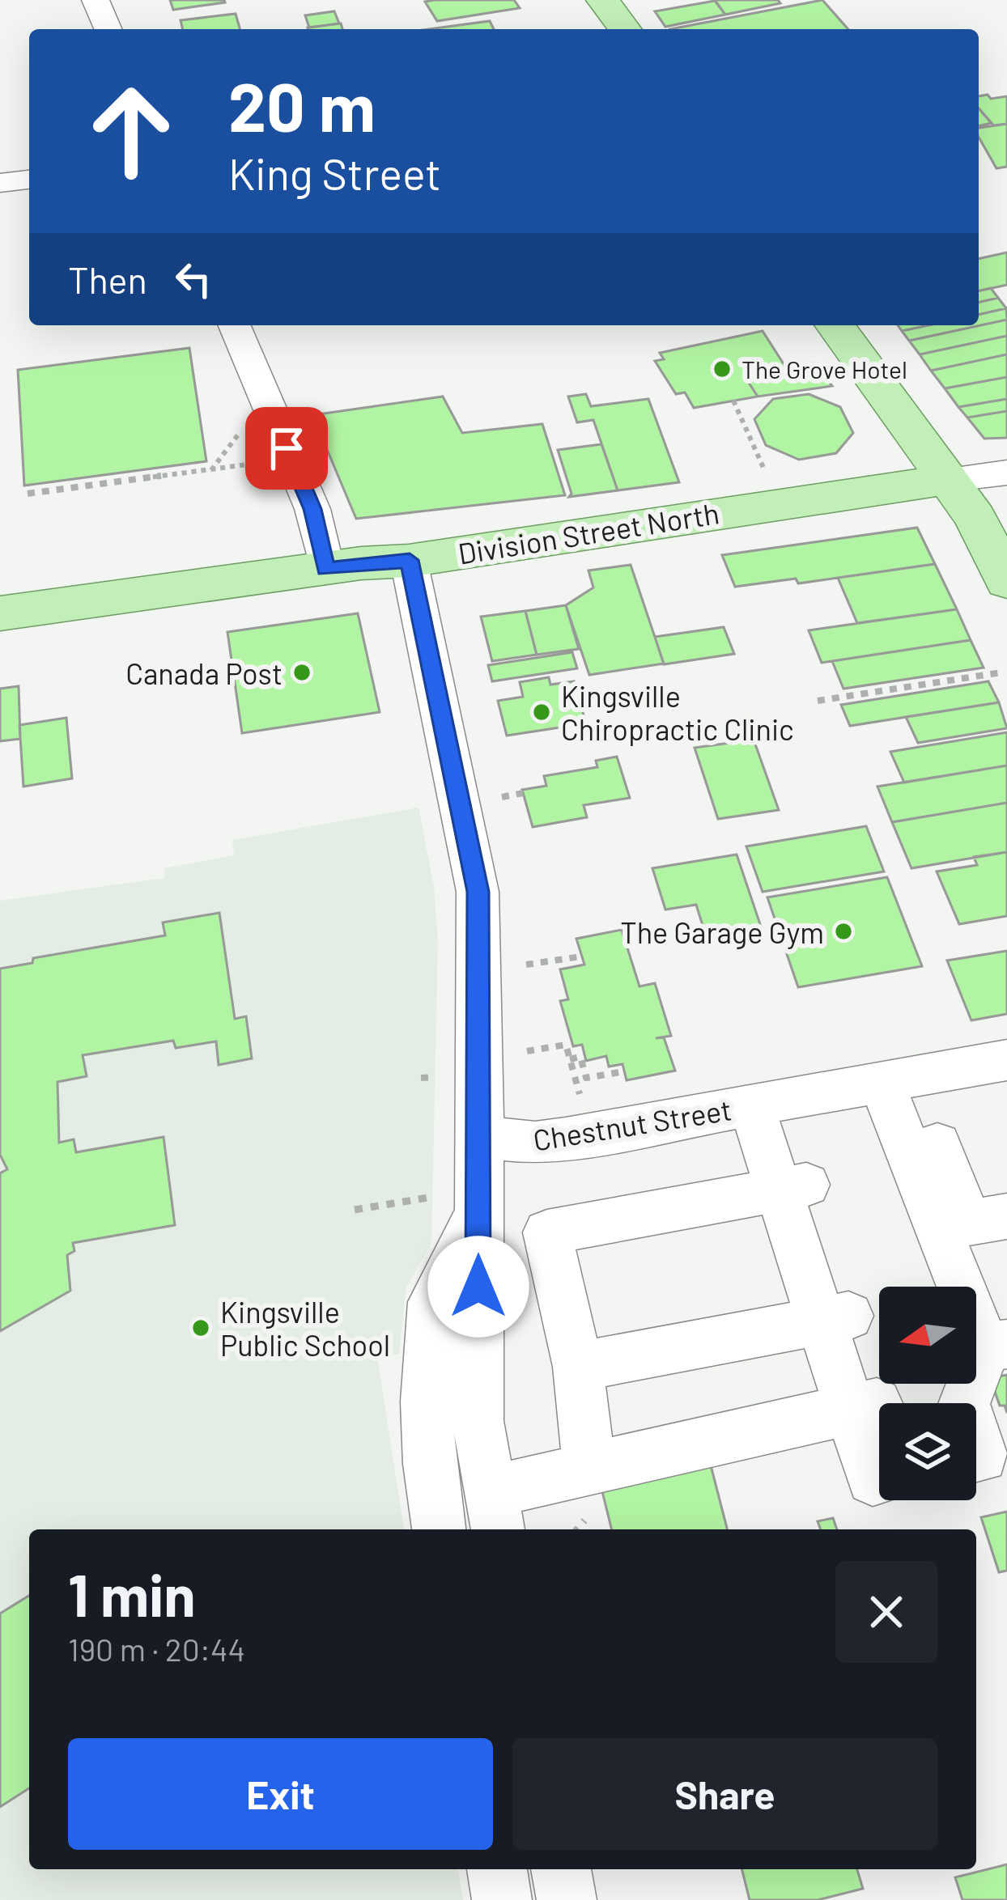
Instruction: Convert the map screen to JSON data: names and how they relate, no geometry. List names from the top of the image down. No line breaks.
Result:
{"streets":{"main road":["Division Street North"],"street":["Chestnut Street"]},"places":["The Grove Hotel","Canada Post","Kingsville Chiropractic Clinic","The Garage Gym","Kingsville Public School"],"north":"left","page":{"turn":["20 m","King Street"],"then":"Then","heading":["1 min","190 m · 20:44"],"buttons":["Exit","Share"]}}
